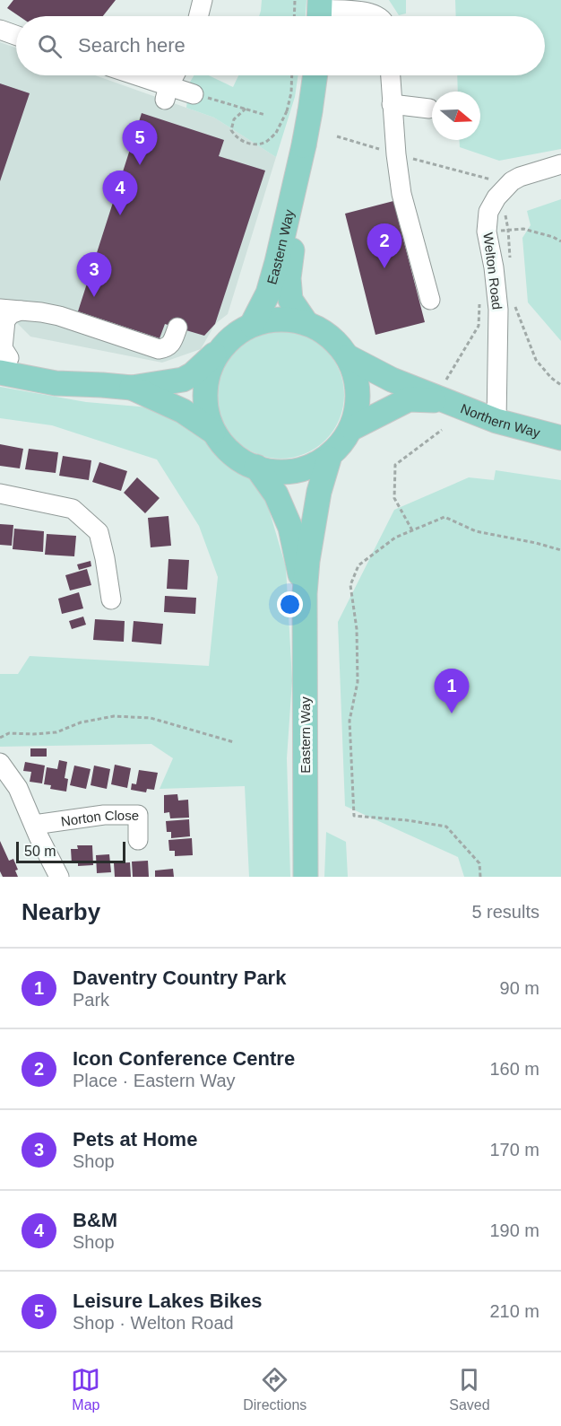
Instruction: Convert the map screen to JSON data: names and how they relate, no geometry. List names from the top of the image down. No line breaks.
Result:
{"streets":{"main road":["Eastern Way","Northern Way"],"street":["Welton Road","Norton Close"]},"crossings":[["Eastern Way","Northern Way"],["Welton Road","Northern Way"]],"scale_bar":"50 m","north":"right","page":{"search":"Search here","pins":["5","4","2","3","1"],"scale":"50 m","heading":["Nearby","5 results"],"list":[{"mark":"1","name":"Daventry Country Park","note":"Park","value":"90 m"},{"mark":"2","name":"Icon Conference Centre","note":"Place · Eastern Way","value":"160 m"},{"mark":"3","name":"Pets at Home","note":"Shop","value":"170 m"},{"mark":"4","name":"B&M","note":"Shop","value":"190 m"},{"mark":"5","name":"Leisure Lakes Bikes","note":"Shop · Welton Road","value":"210 m"}],"nav":["Map","Directions","Saved"]}}
